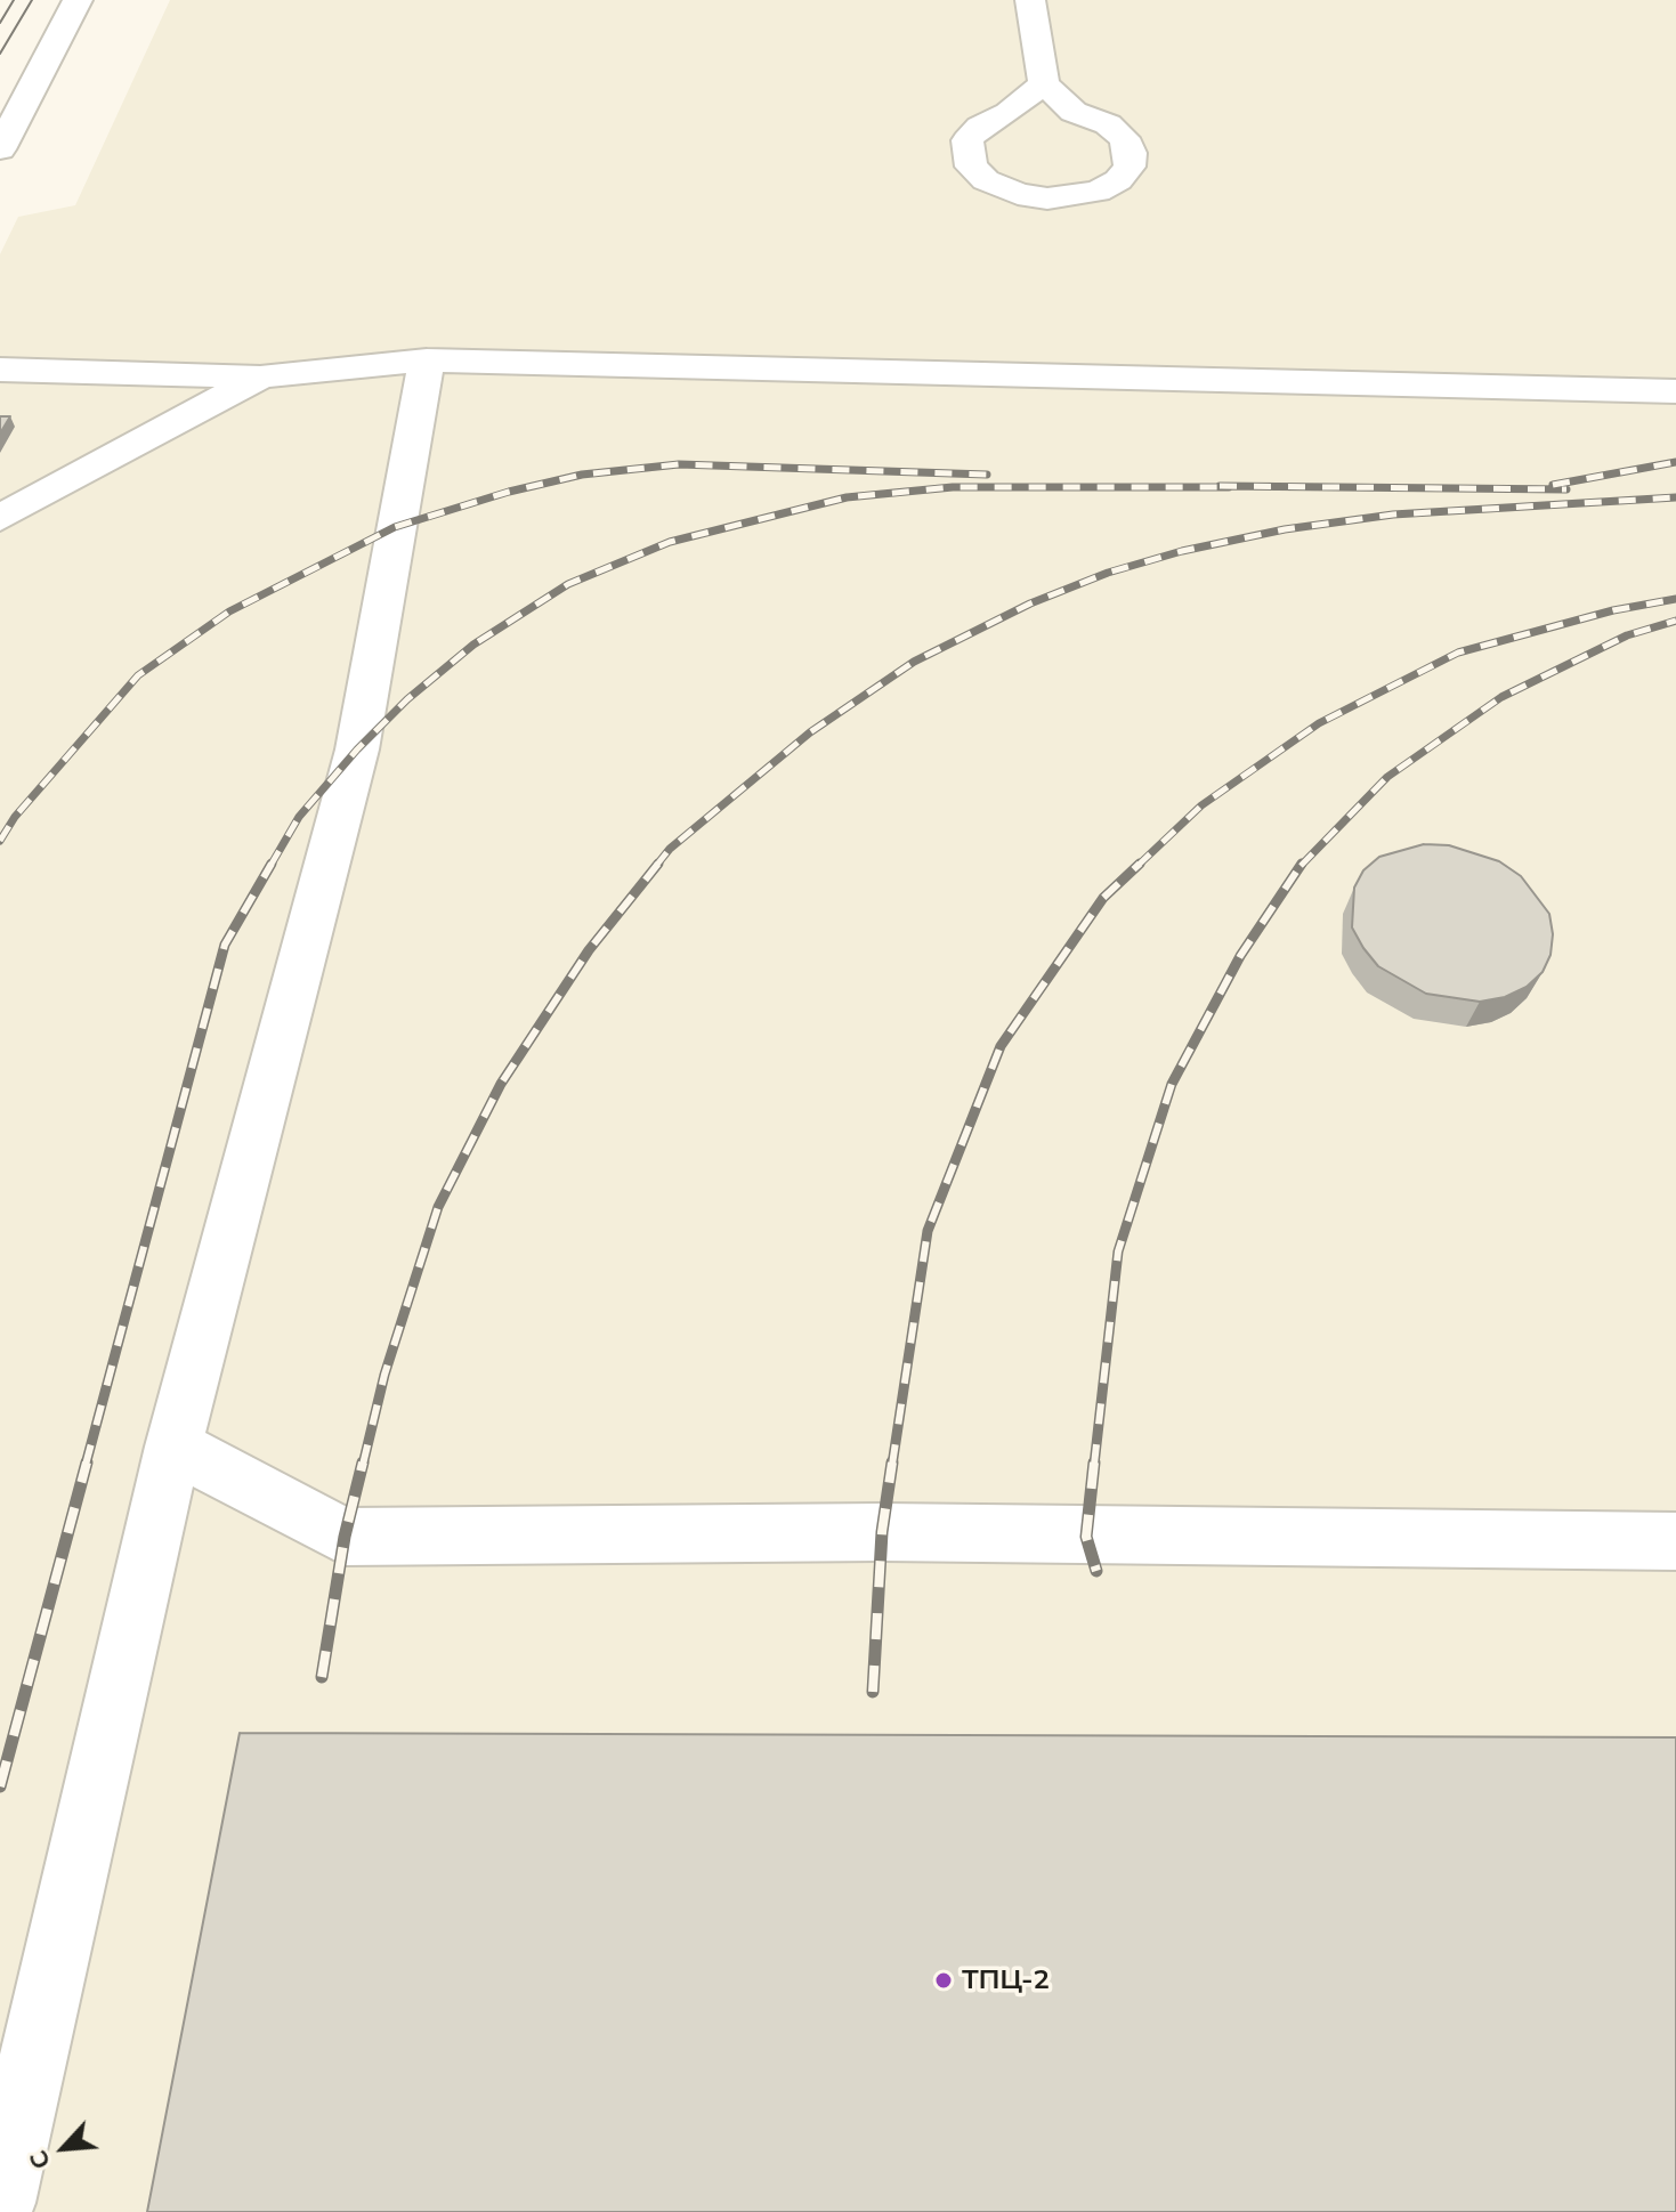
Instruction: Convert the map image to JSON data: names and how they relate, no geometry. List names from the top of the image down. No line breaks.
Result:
{"places":["ТПЦ-2"],"north":"bottom left"}
